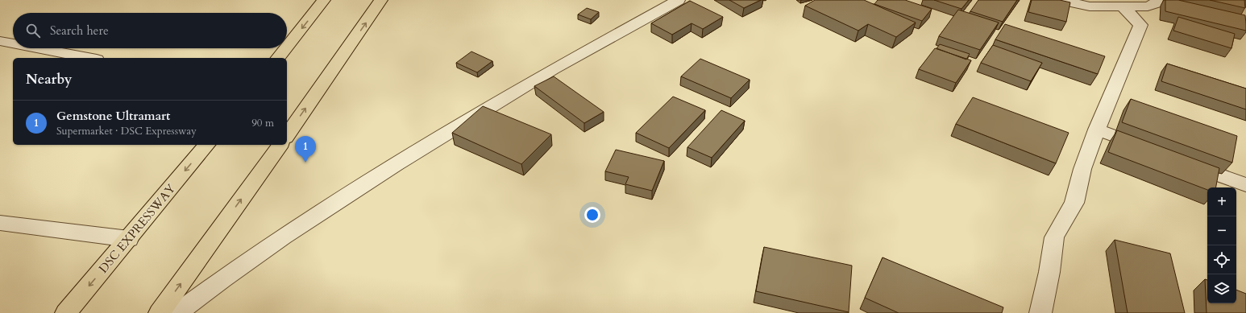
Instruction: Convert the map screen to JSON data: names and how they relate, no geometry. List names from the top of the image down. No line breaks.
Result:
{"streets":{"main road":["DSC EXPRESSWAY"]},"page":{"search":"Search here","heading":"Nearby","list":[{"mark":"1","name":"Gemstone Ultramart","note":"Supermarket · DSC Expressway","value":"90 m"}],"pins":"1","map_buttons":["+","−"]}}
